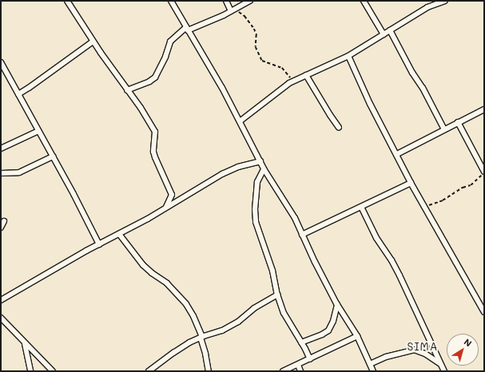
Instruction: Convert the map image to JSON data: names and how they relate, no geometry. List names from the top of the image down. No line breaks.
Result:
{"districts":["SIMA"],"north":"top right"}
